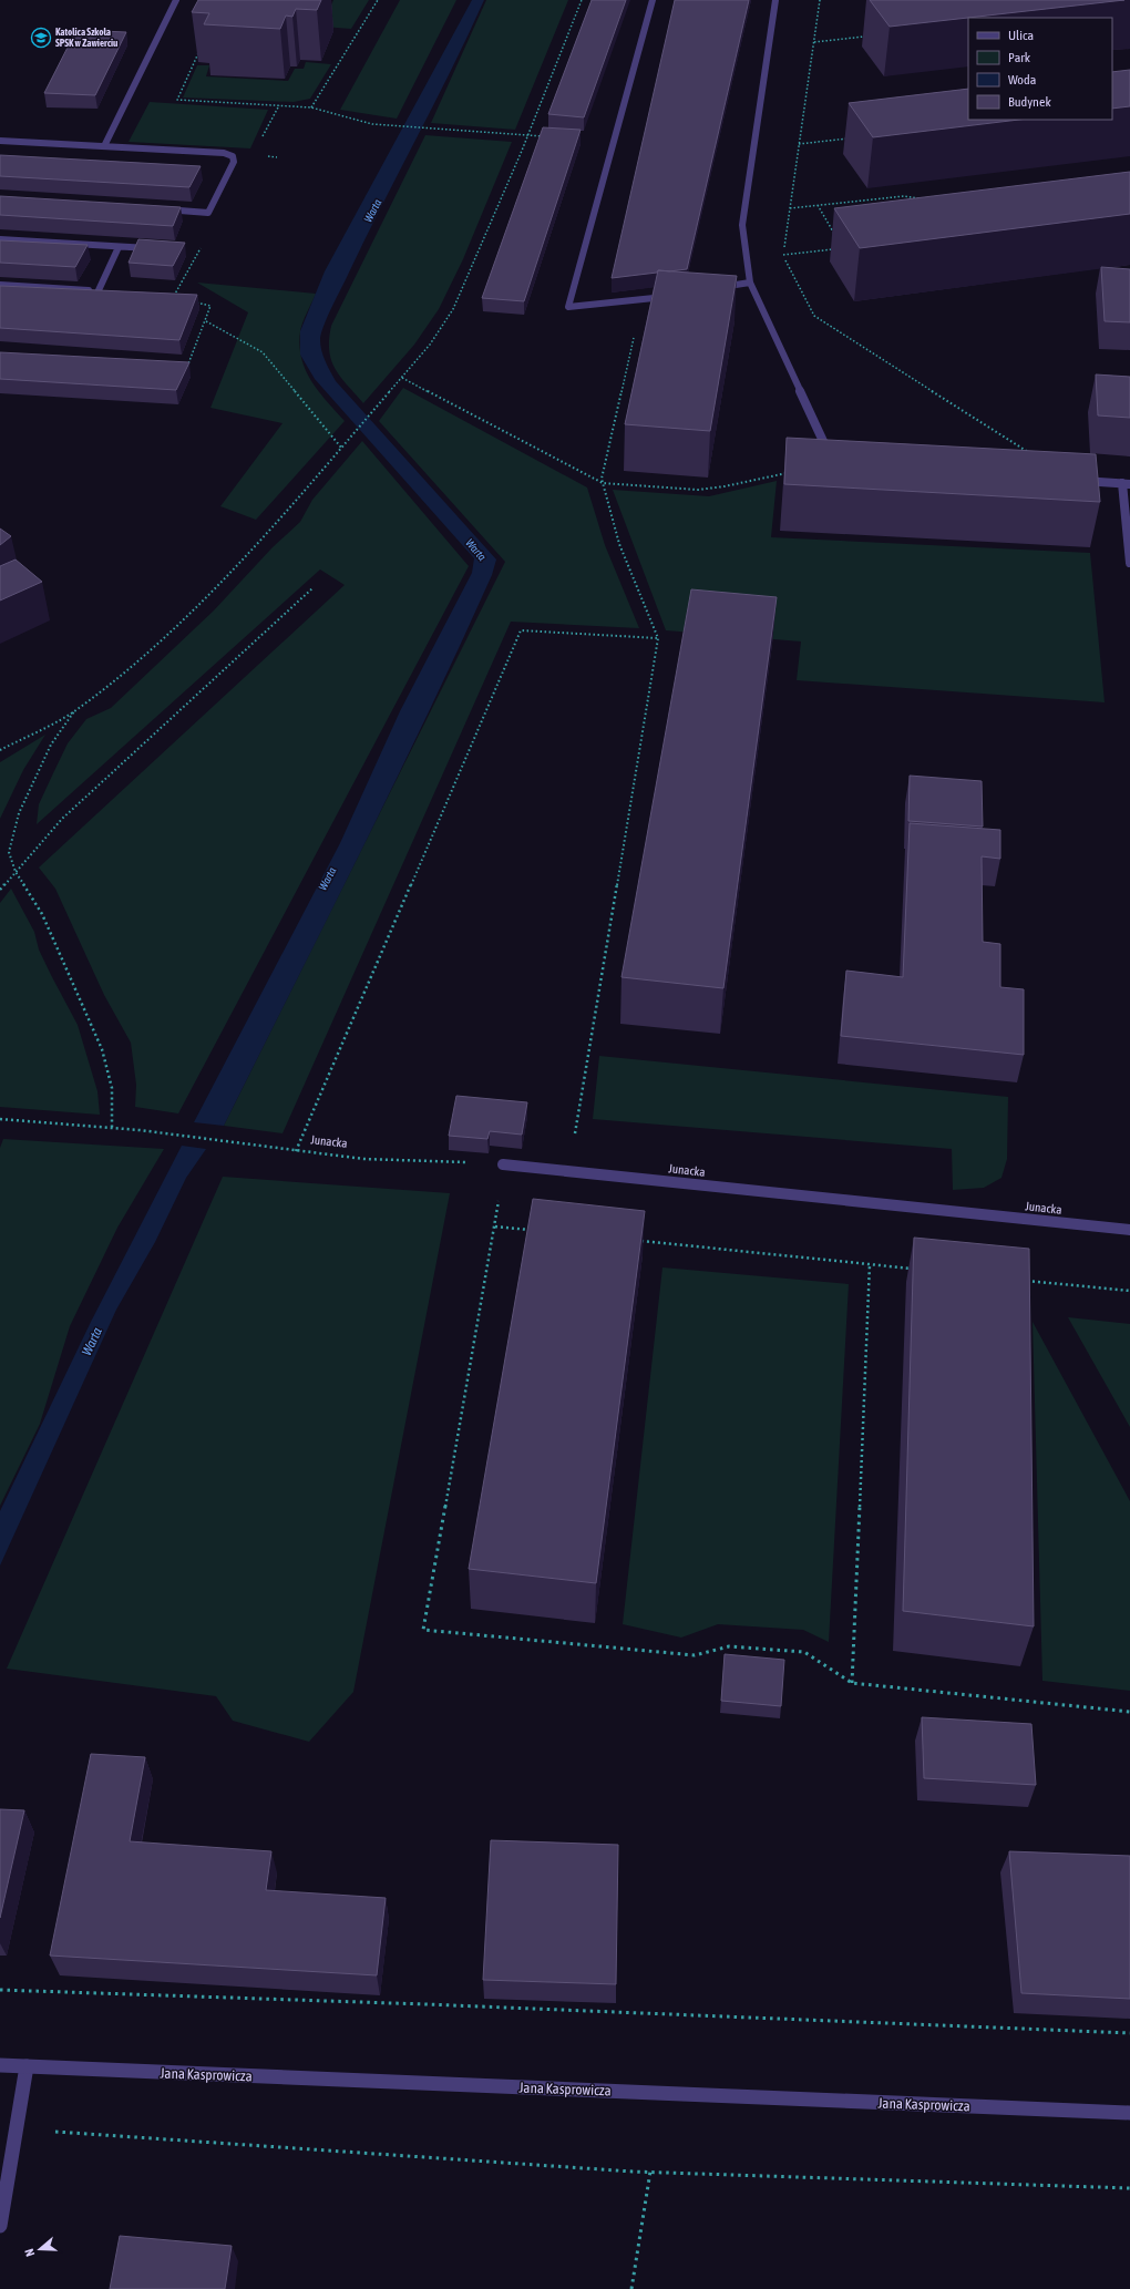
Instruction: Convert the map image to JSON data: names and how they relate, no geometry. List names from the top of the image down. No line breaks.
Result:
{"streets":{"street":["Junacka","Jana Kasprowicza"]},"water":["Warta"],"places":{"school or university":["Katolica Szkoła SPSK w Zawierciu"]},"legend":["Ulica","Park","Woda","Budynek"],"north":"left"}
